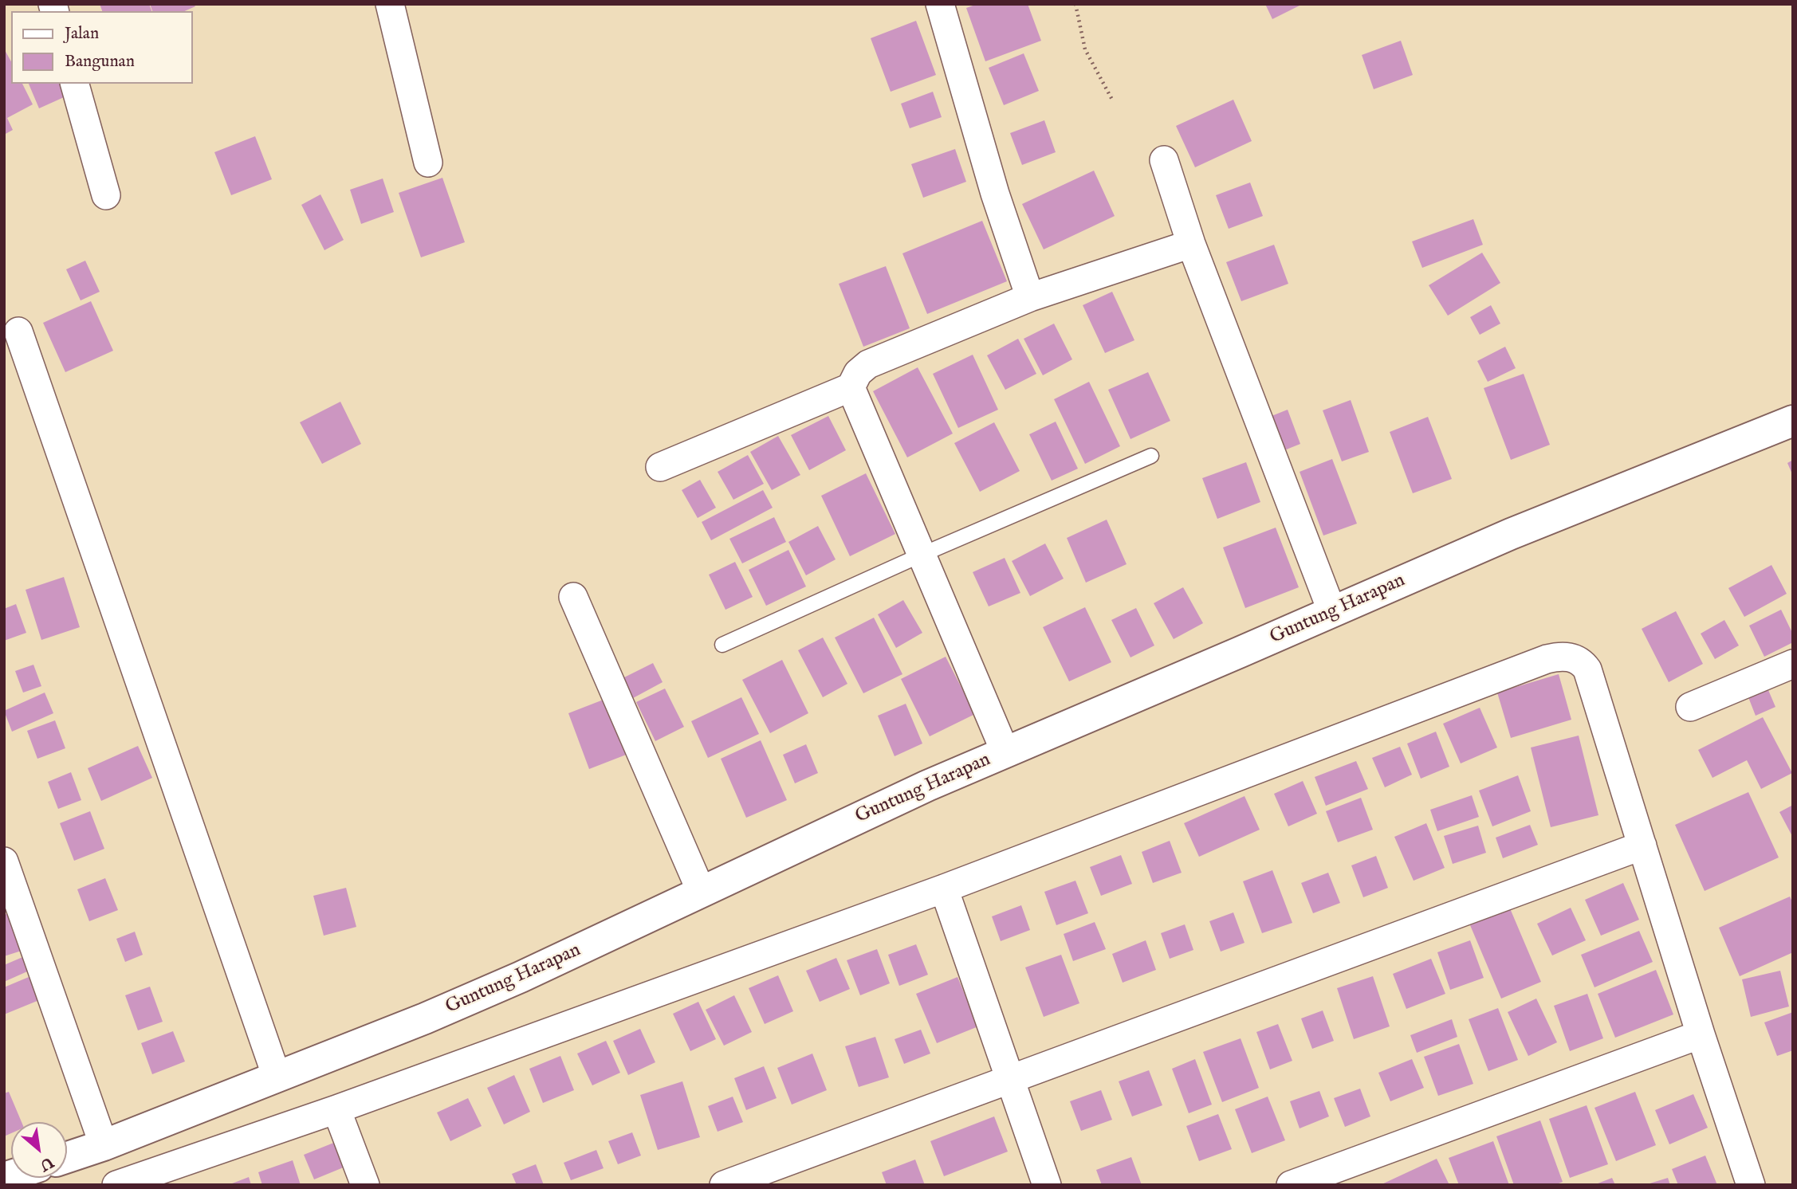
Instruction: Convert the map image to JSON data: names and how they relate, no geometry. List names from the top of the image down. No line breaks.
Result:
{"streets":{"street":["Guntung Harapan"]},"legend":["Jalan","Bangunan"],"north":"bottom right"}
